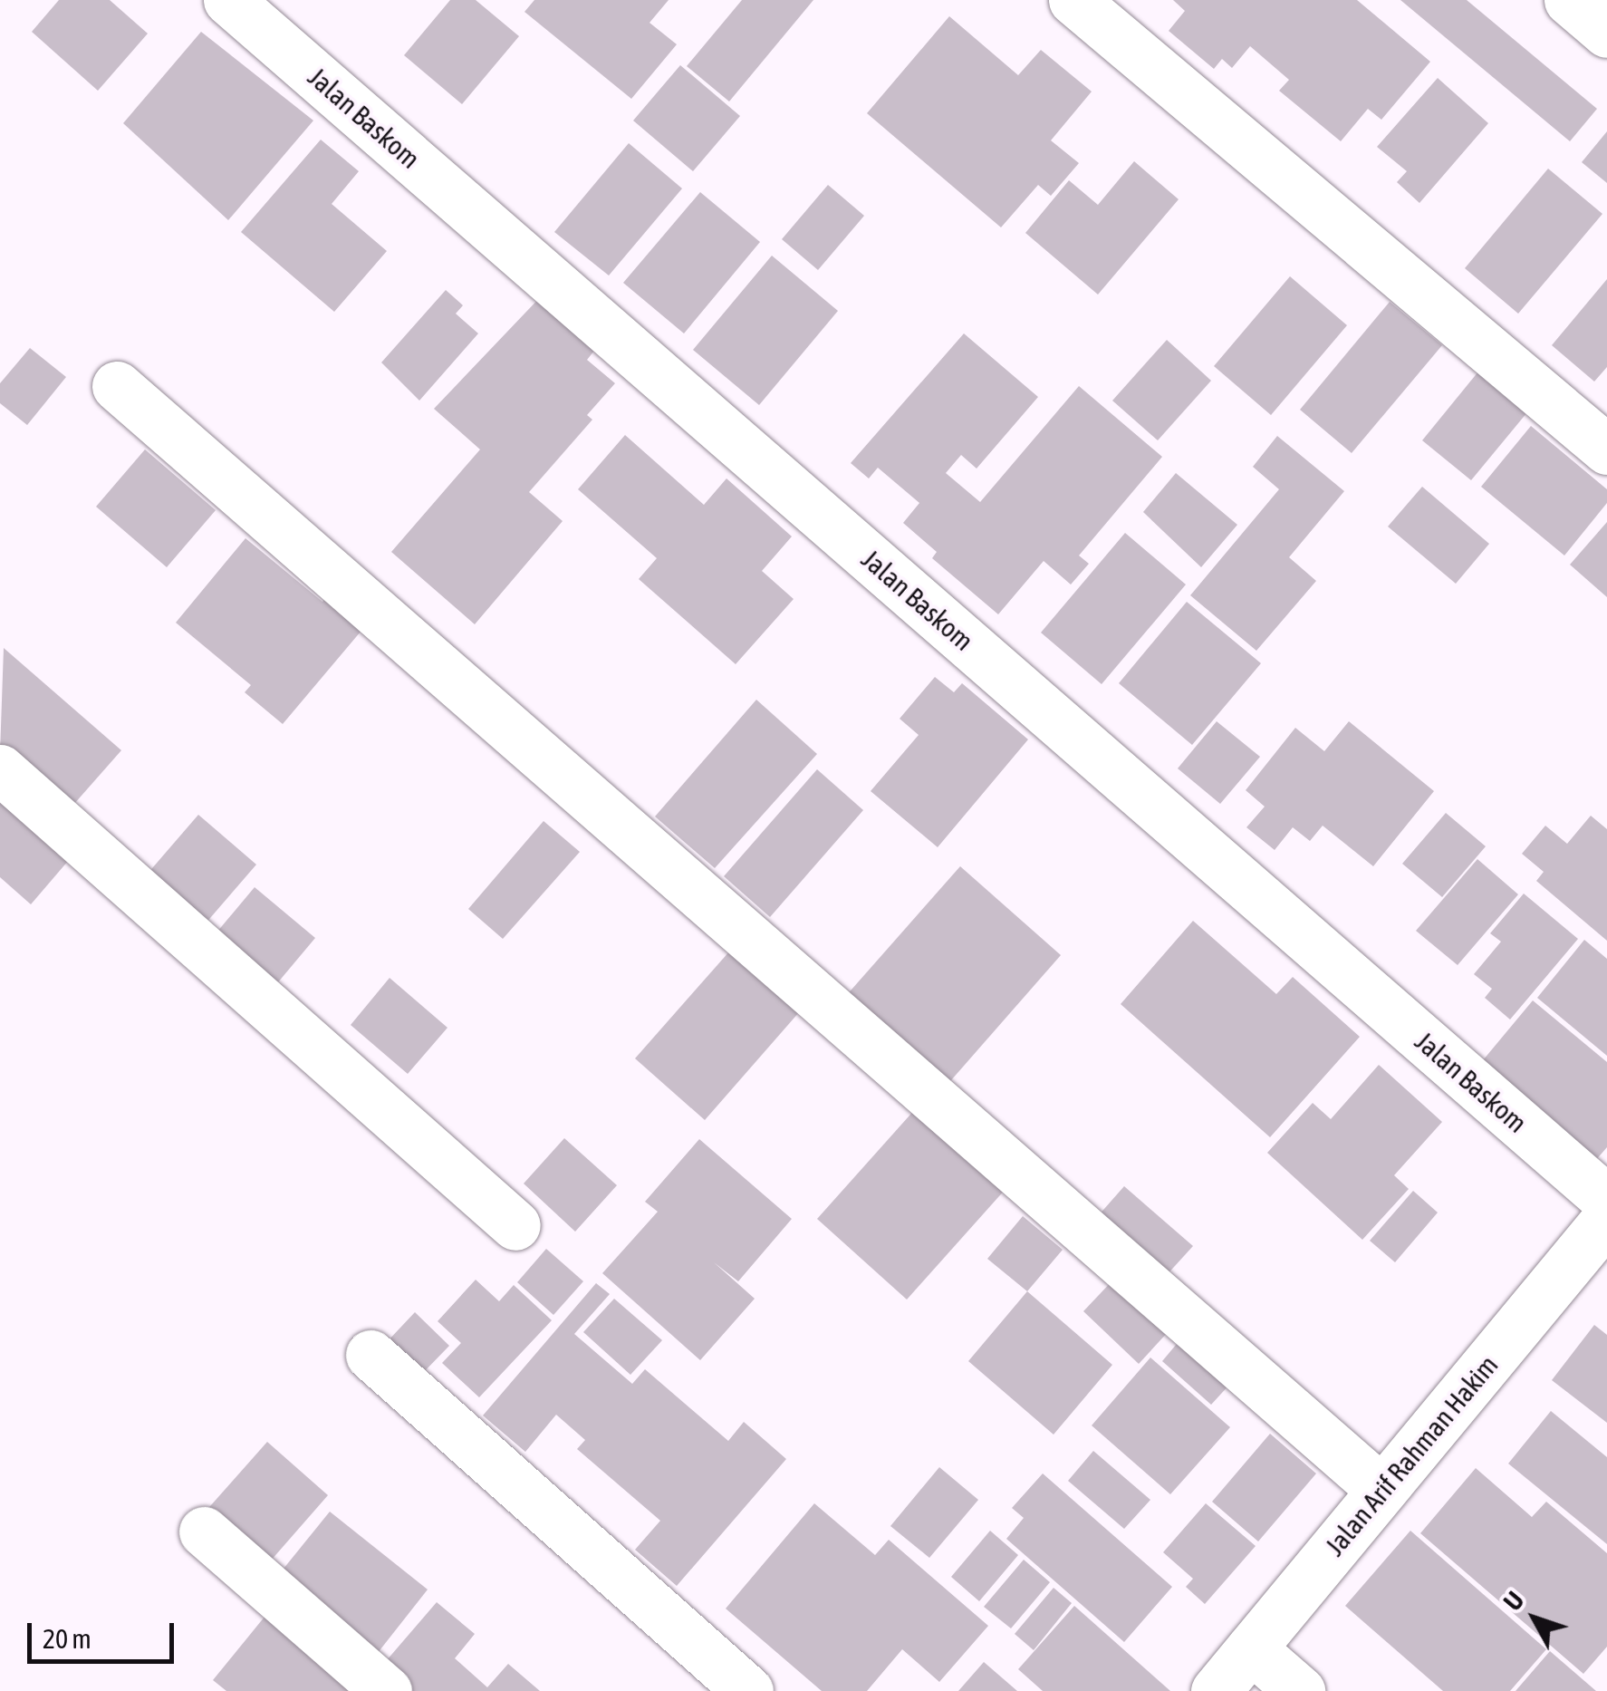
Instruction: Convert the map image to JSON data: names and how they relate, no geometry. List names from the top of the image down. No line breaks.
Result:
{"streets":{"street":["Jalan Baskom","Jalan Arif Rahman Hakim"]},"scale_bar":"20 m","north":"top left"}
